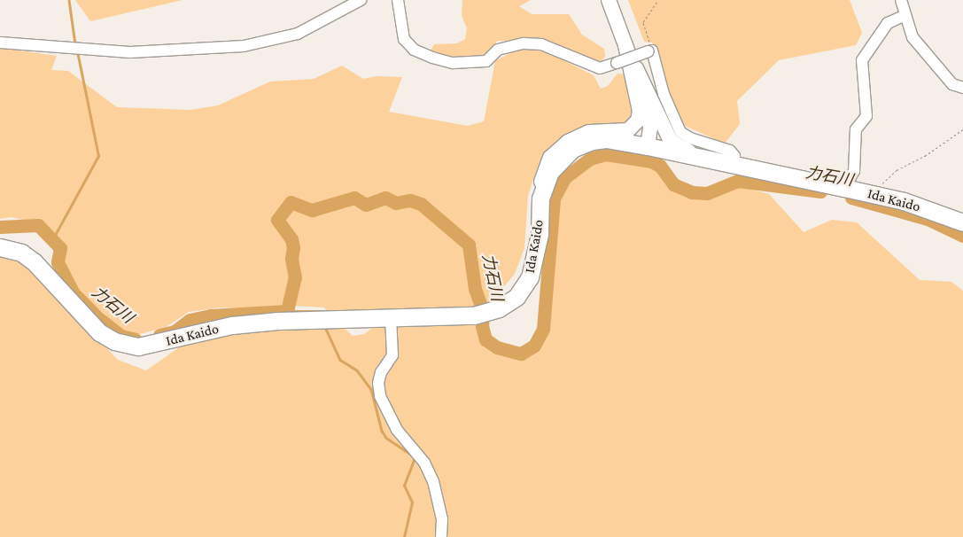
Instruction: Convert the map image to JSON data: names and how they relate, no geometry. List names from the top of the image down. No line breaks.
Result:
{"streets":{"highway":["Ida Kaido"]},"water":["力石川"]}
